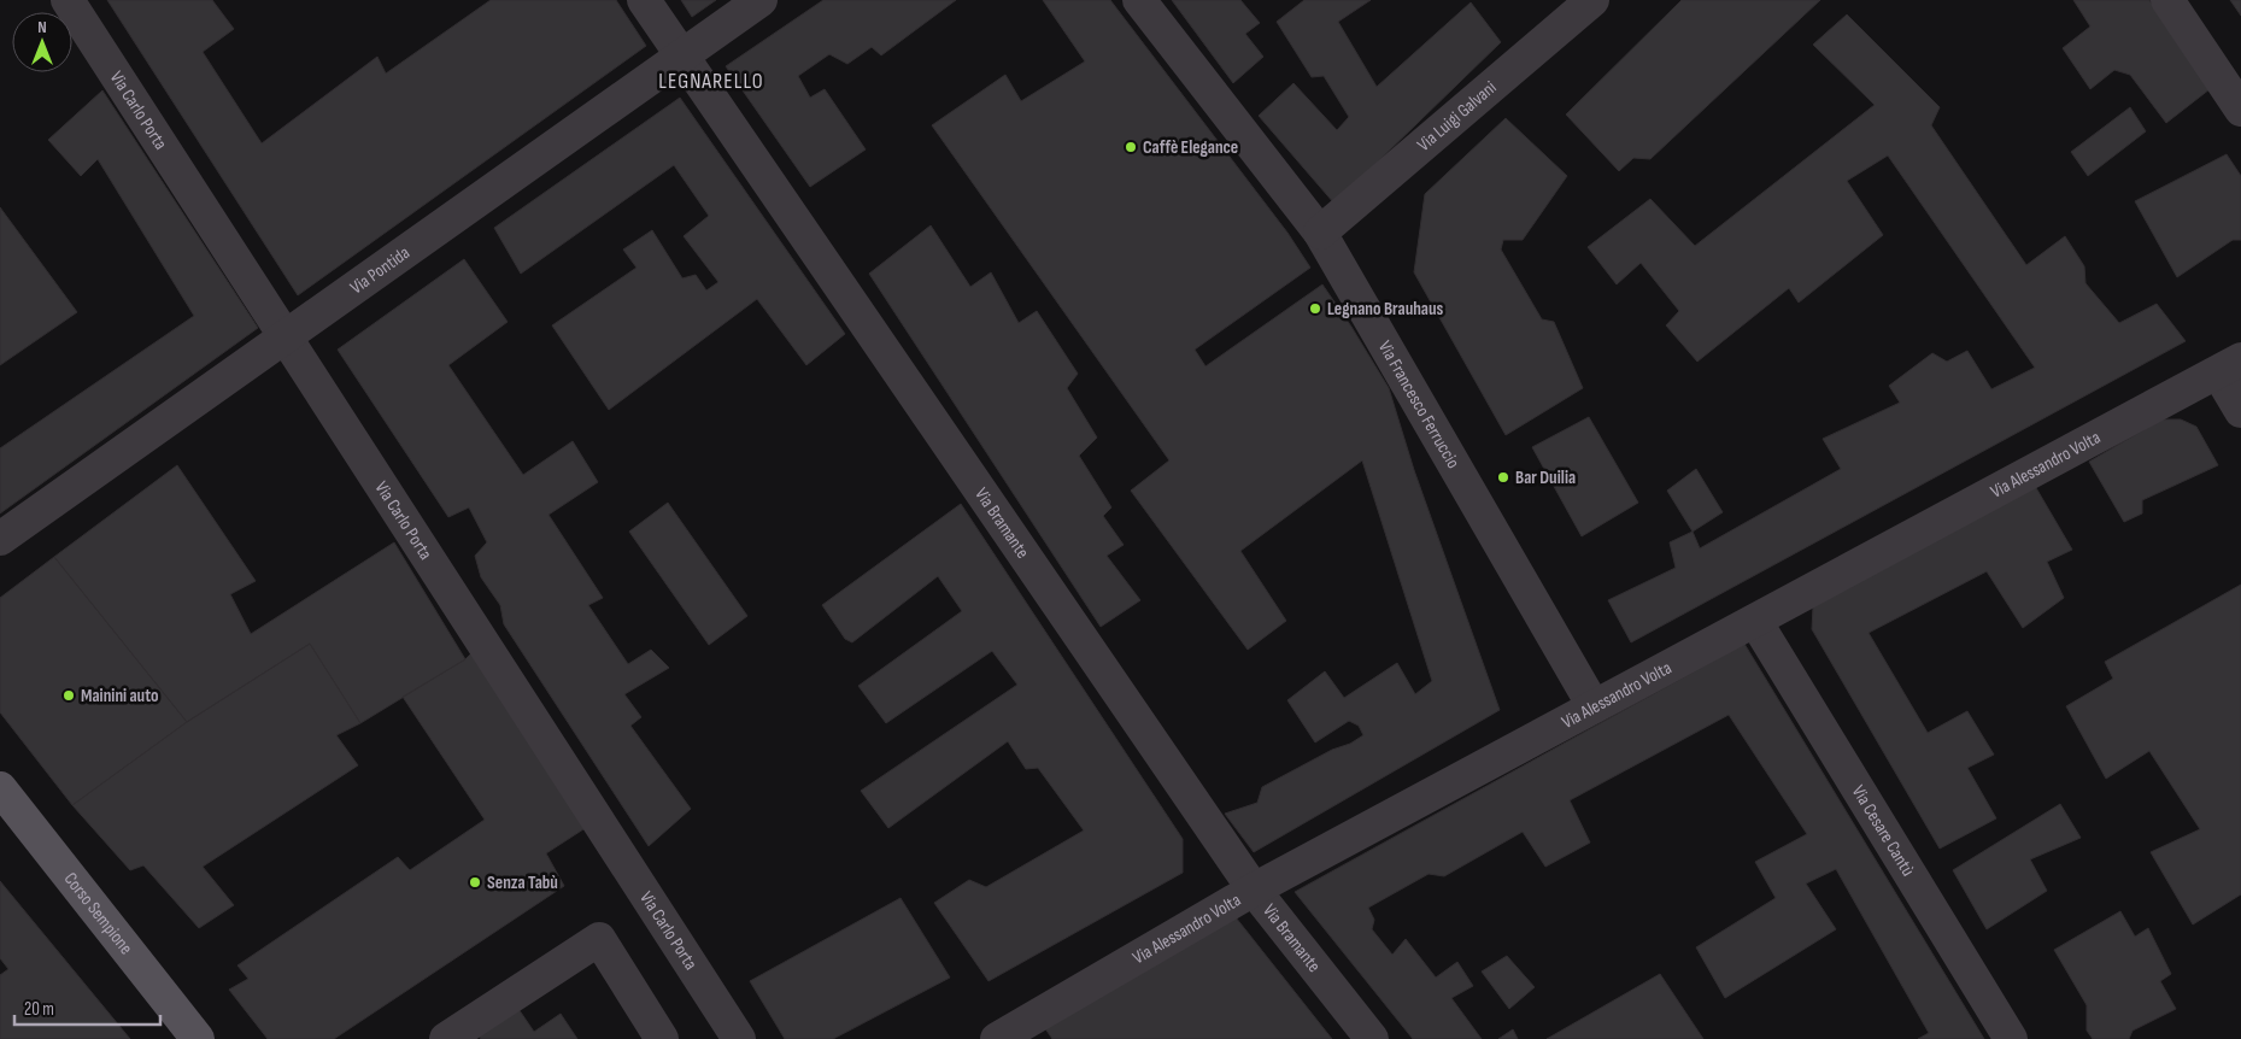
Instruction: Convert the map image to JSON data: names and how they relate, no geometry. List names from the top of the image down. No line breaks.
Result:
{"streets":{"main road":["Corso Sempione"],"street":["Via Carlo Porta","Via Luigi Galvani","Via Pontida","Via Francesco Ferruccio","Via Alessandro Volta","Via Bramante","Via Cesare Cantù"]},"crossings":[["Via Carlo Porta","Via Pontida"],["Via Luigi Galvani","Via Francesco Ferruccio"],["Via Pontida","Via Bramante"],["Via Francesco Ferruccio","Via Alessandro Volta"],["Via Alessandro Volta","Via Bramante"],["Via Alessandro Volta","Via Cesare Cantù"]],"districts":["LEGNARELLO"],"places":["Caffè Elegance","Legnano Brauhaus","Bar Duilia","Mainini auto","Senza Tabù"],"scale_bar":"20 m","north":"top"}
